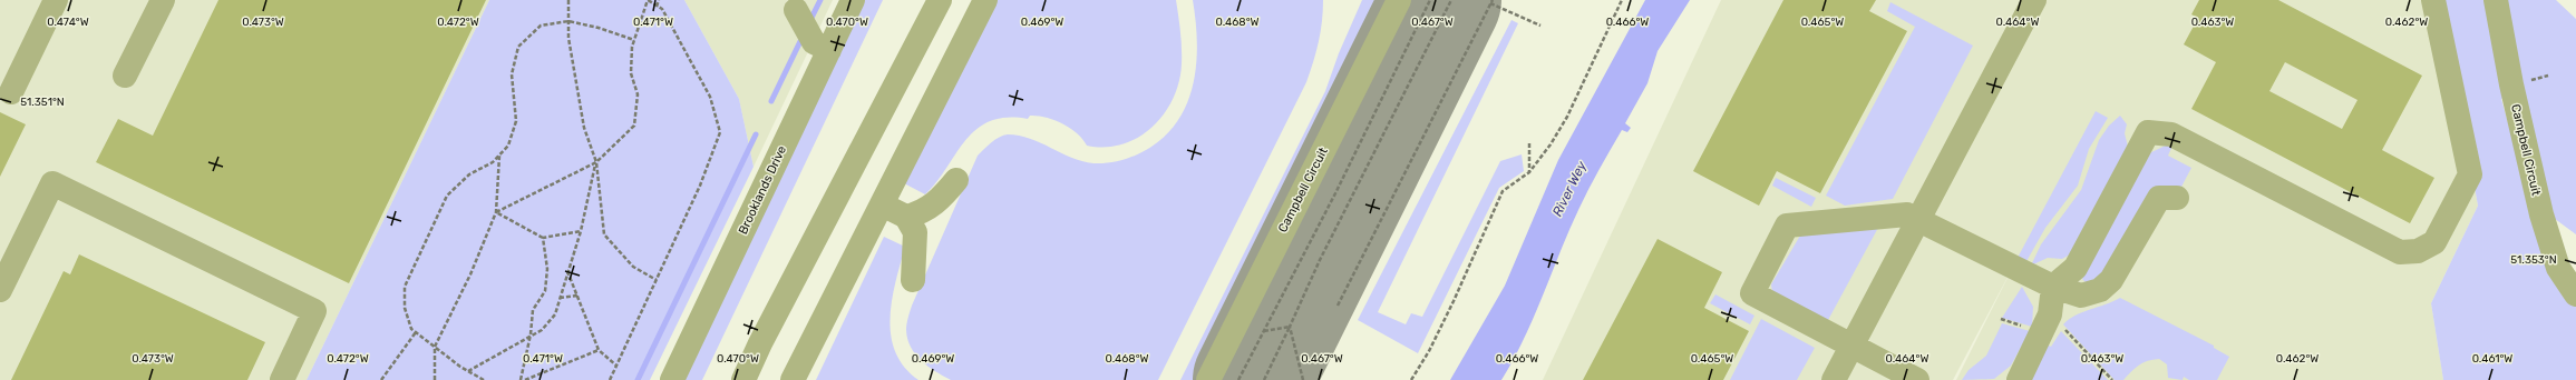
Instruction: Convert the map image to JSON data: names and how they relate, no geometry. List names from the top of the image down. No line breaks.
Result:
{"streets":{"street":["Campbell Circuit","Brooklands Drive"]},"water":["River Wey"],"coordinates":["0.474°W","0.473°W","0.472°W","0.471°W","0.470°W","0.469°W","0.468°W","0.467°W","0.466°W","0.465°W","0.464°W","0.463°W","0.462°W","51.351°N","51.353°N","0.461°W"]}
